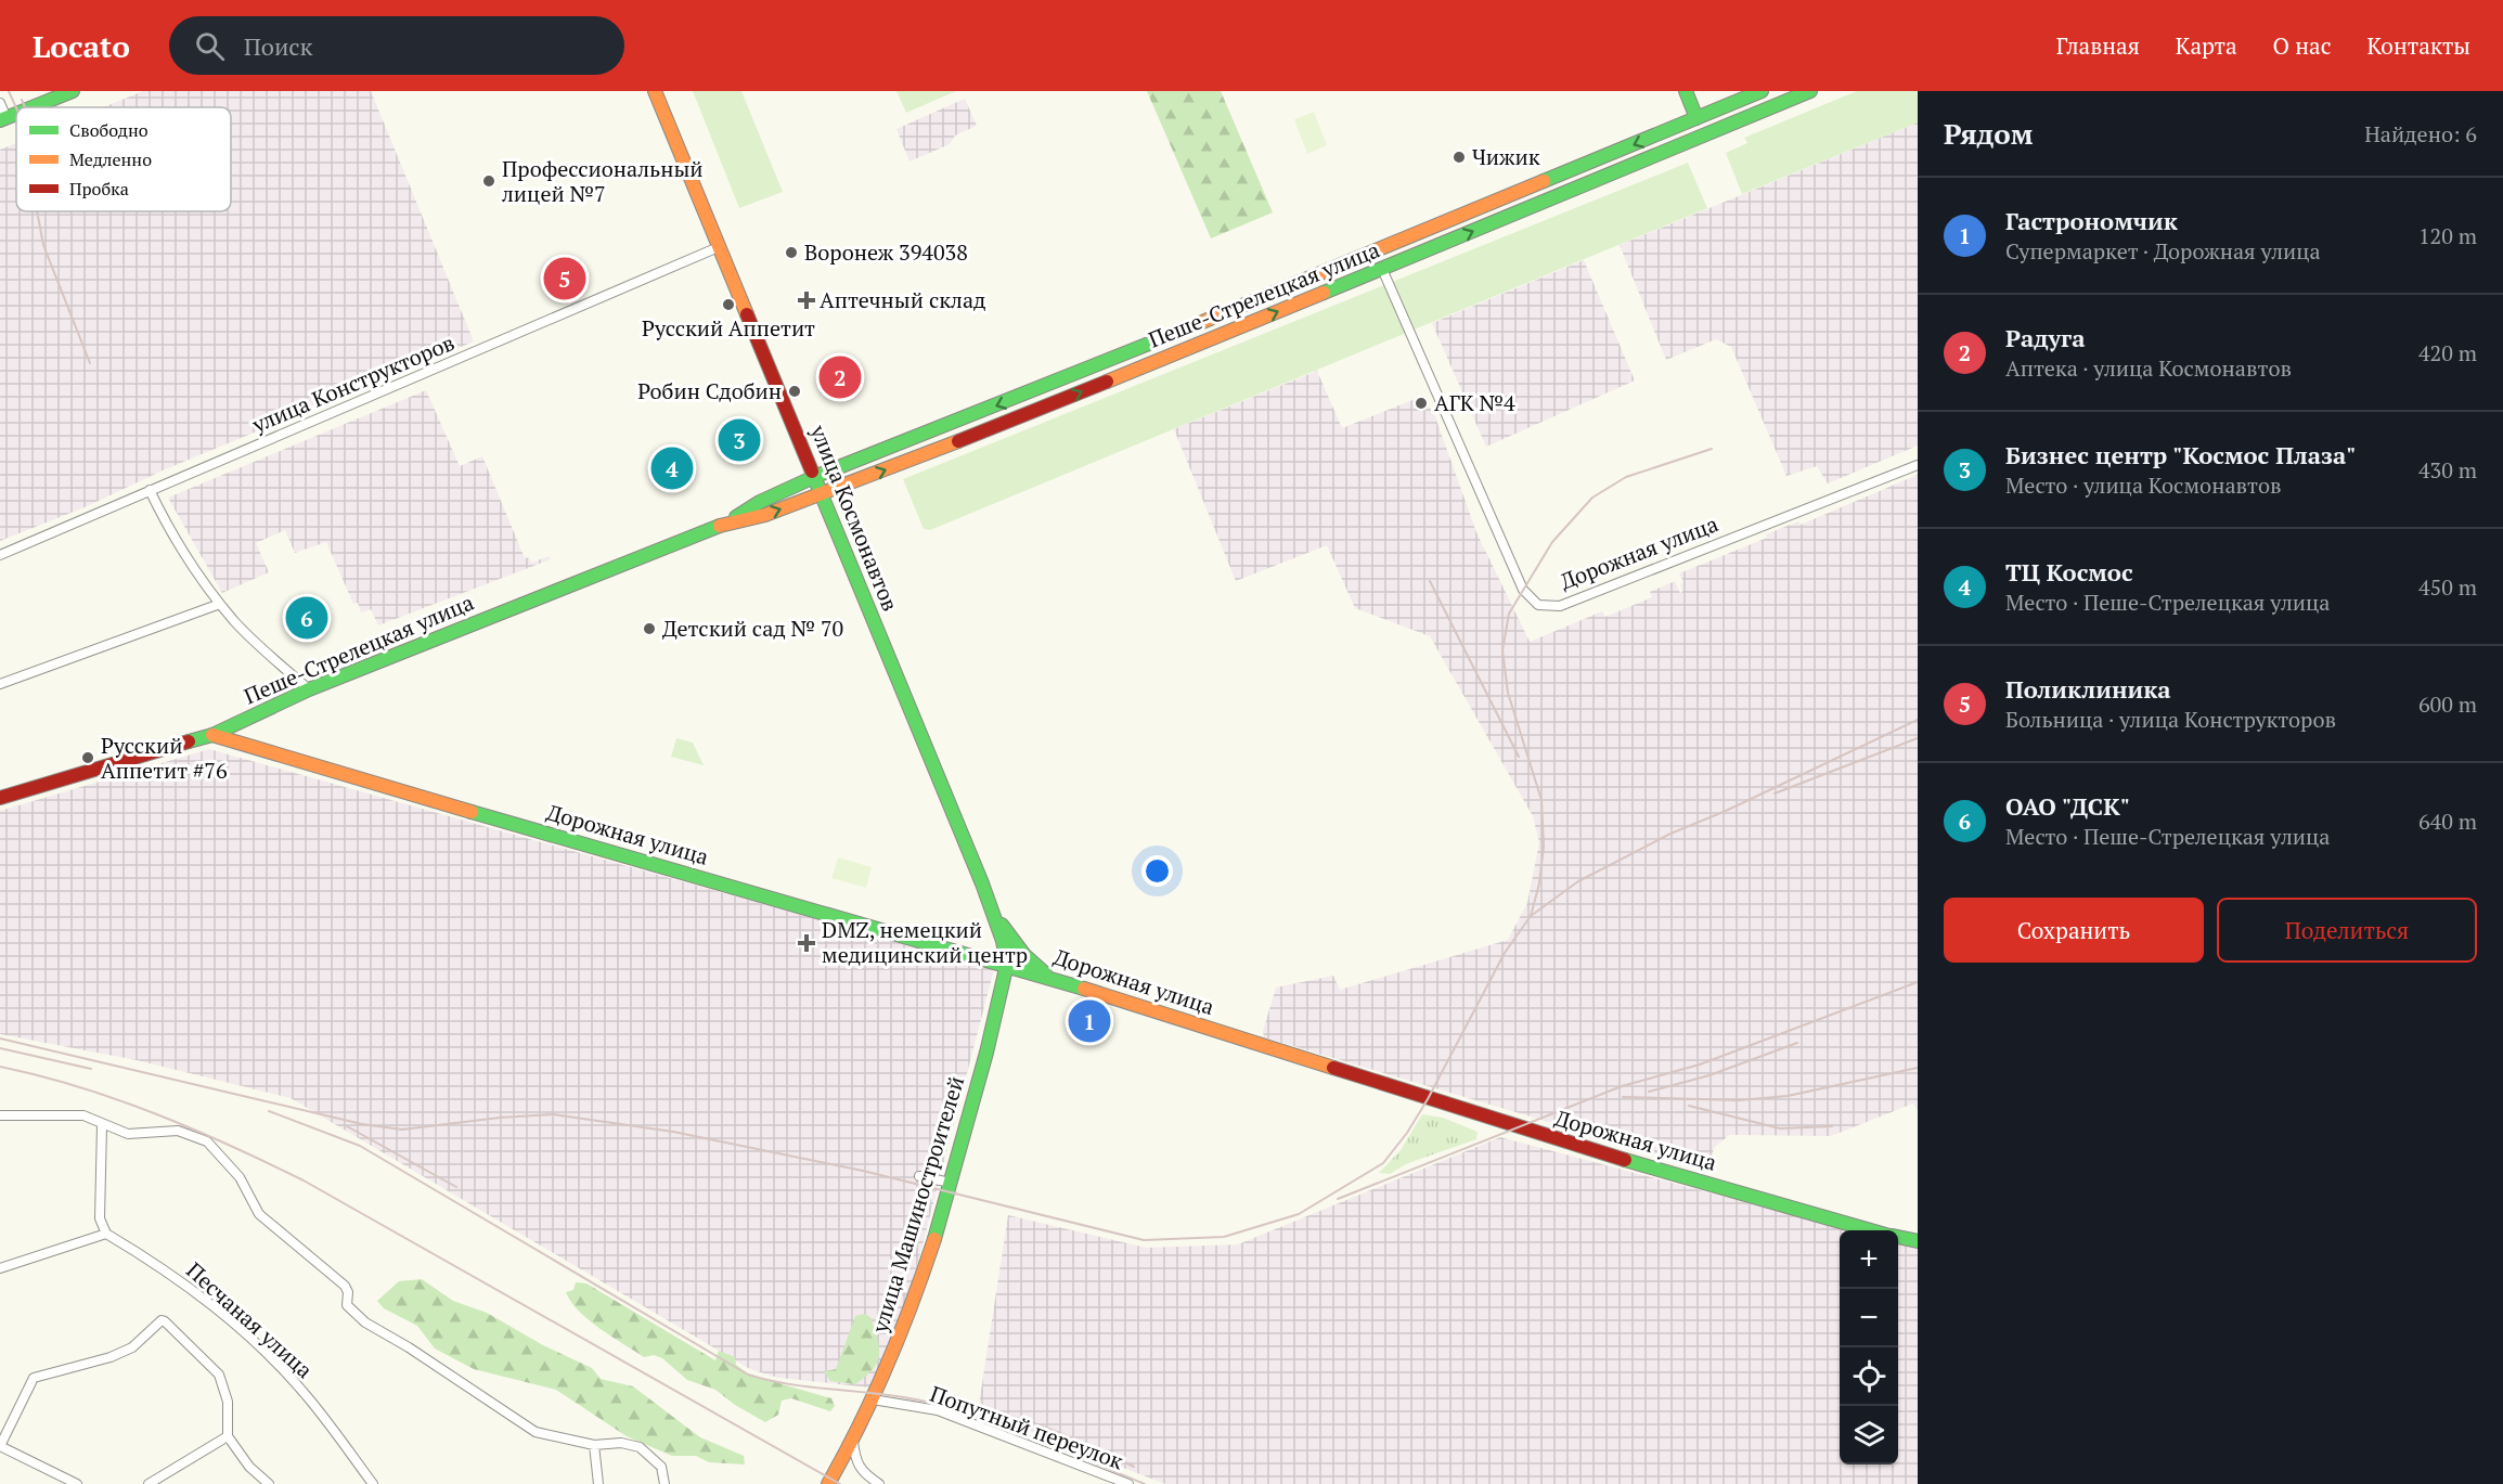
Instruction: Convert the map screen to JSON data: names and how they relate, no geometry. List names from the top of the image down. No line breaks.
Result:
{"streets":{"street":["Пеше-Стрелецкая улица","улица Конструкторов","улица Космонавтов","Дорожная улица","улица Машиностроителей","Песчаная улица","Попутный переулок"]},"crossings":[["Пеше-Стрелецкая улица","улица Космонавтов"],["Пеше-Стрелецкая улица","Дорожная улица"],["улица Конструкторов","улица Космонавтов"],["улица Космонавтов","Дорожная улица"],["улица Космонавтов","улица Машиностроителей"],["Дорожная улица","улица Машиностроителей"],["улица Машиностроителей","Попутный переулок"]],"places":{"other":["Чижик","Профессиональный лицей №7","Воронеж 394038","Русский Аппетит","Робин Сдобин","АГК №4","Детский сад № 70","Русский Аппетит #76"],"health":["Аптечный склад","DMZ, немецкий медицинский центр"]},"legend":["Свободно","Медленно","Пробка"],"page":{"header":"Locato","search":"Поиск","nav":["Главная","Карта","О нас","Контакты"],"heading":["Рядом","Найдено: 6"],"list":[{"mark":"1","name":"Гастрономчик","note":"Супермаркет · Дорожная улица","value":"120 m"},{"mark":"2","name":"Радуга","note":"Аптека · улица Космонавтов","value":"420 m"},{"mark":"3","name":"Бизнес центр \"Космос Плаза\"","note":"Место · улица Космонавтов","value":"430 m"},{"mark":"4","name":"ТЦ Космос","note":"Место · Пеше-Стрелецкая улица","value":"450 m"},{"mark":"5","name":"Поликлиника","note":"Больница · улица Конструкторов","value":"600 m"},{"mark":"6","name":"ОАО \"ДСК\"","note":"Место · Пеше-Стрелецкая улица","value":"640 m"}],"pins":["5","2","3","4","6","1"],"buttons":["Сохранить","Поделиться"],"map_buttons":["+","−"]}}
